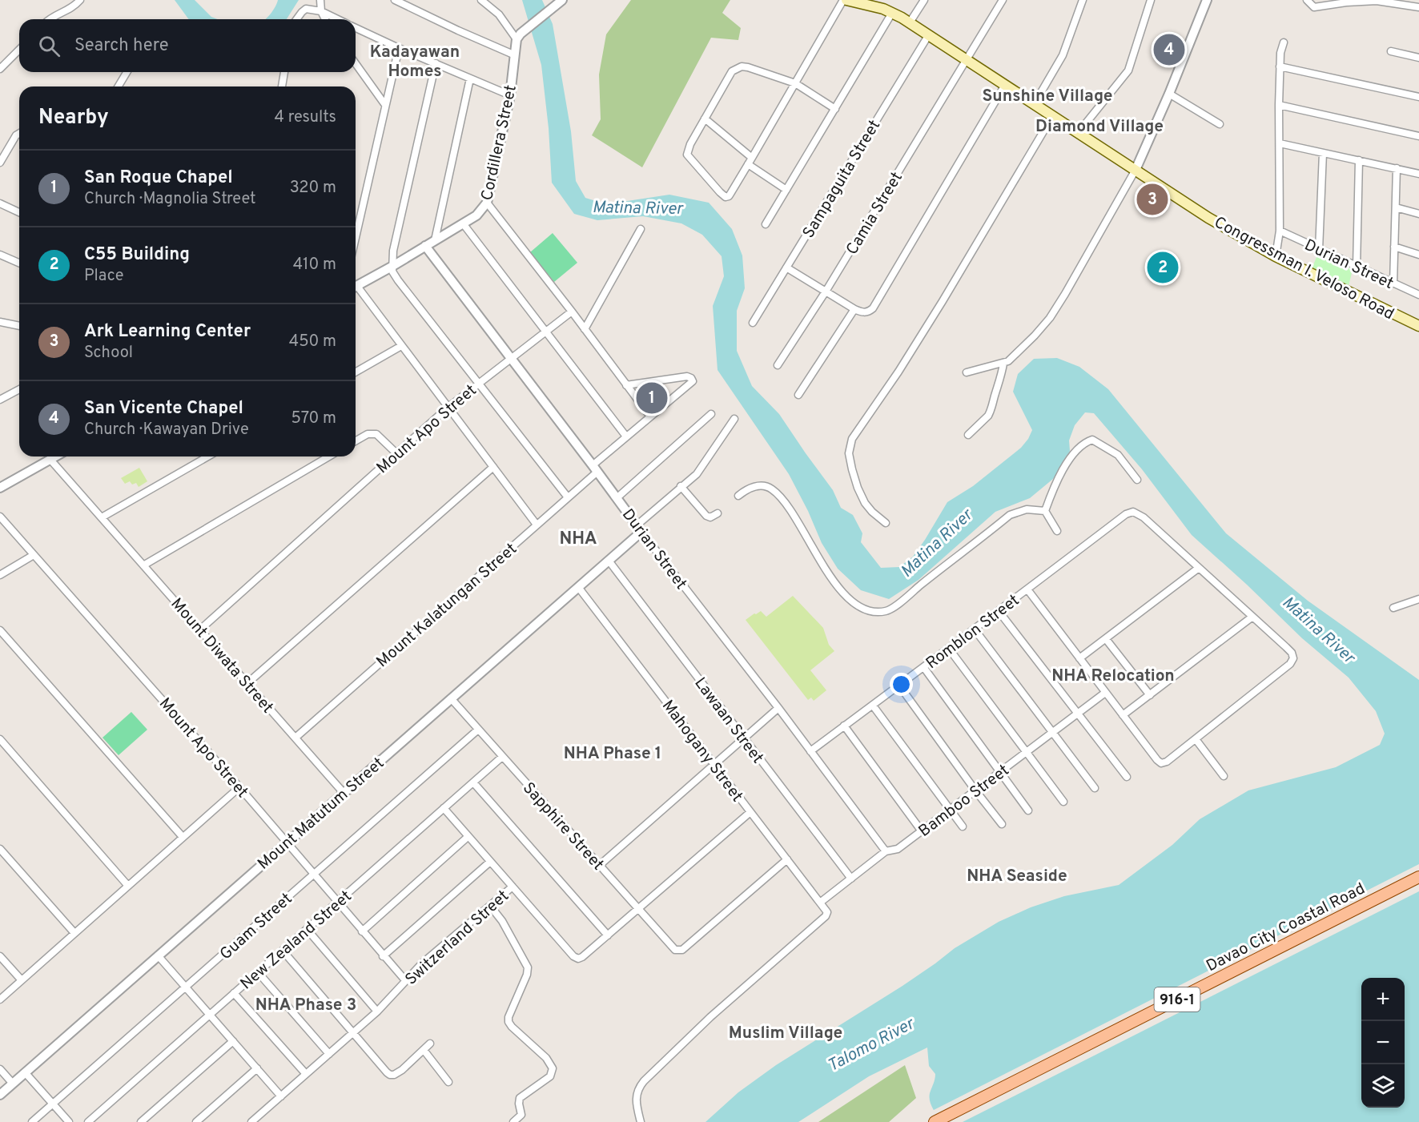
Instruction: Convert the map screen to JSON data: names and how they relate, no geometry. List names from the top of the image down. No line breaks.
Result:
{"streets":{"main road":["Congressman I. Veloso Road","Davao City Coastal Road","916-1"],"street":["Cordillera Street","Sampaguita Street","Camia Street","Durian Street","Mount Apo Street","Mount Kalatungan Street","Romblon Street","Mount Diwata Street","Lawaan Street","Mahogany Street","Bamboo Street","Mount Matutum Street","Sapphire Street","Guam Street","Switzerland Street","New Zealand Street"]},"crossings":[["Cordillera Street","Durian Street"],["Sampaguita Street","Congressman I. Veloso Road"],["Camia Street","Congressman I. Veloso Road"],["Durian Street","Mount Apo Street"],["Durian Street","Mount Kalatungan Street"],["Durian Street","Romblon Street"],["Durian Street","Bamboo Street"],["Durian Street","Mount Matutum Street"],["Mount Apo Street","Mount Diwata Street"],["Mount Apo Street","Mount Matutum Street"],["Mount Apo Street","Guam Street"],["Mount Apo Street","Switzerland Street"],["Mount Apo Street","New Zealand Street"],["Mount Kalatungan Street","Mount Diwata Street"],["Mount Diwata Street","Mount Matutum Street"],["Lawaan Street","Bamboo Street"],["Lawaan Street","Mount Matutum Street"],["Mahogany Street","Bamboo Street"],["Mahogany Street","Mount Matutum Street"],["Mahogany Street","Sapphire Street"],["Mount Matutum Street","Sapphire Street"],["Sapphire Street","Guam Street"],["Sapphire Street","New Zealand Street"]],"districts":["Kadayawan Homes","Sunshine Village","Diamond Village","NHA","NHA Relocation","NHA Phase 1","NHA Seaside","NHA Phase 3","Muslim Village"],"water":["Matina River","Talomo River"],"page":{"search":"Search here","pins":["4","3","2","1"],"heading":["Nearby","4 results"],"list":[{"mark":"1","name":"San Roque Chapel","note":"Church · Magnolia Street","value":"320 m"},{"mark":"2","name":"C55 Building","note":"Place","value":"410 m"},{"mark":"3","name":"Ark Learning Center","note":"School","value":"450 m"},{"mark":"4","name":"San Vicente Chapel","note":"Church · Kawayan Drive","value":"570 m"}],"map_buttons":["+","−"]}}
